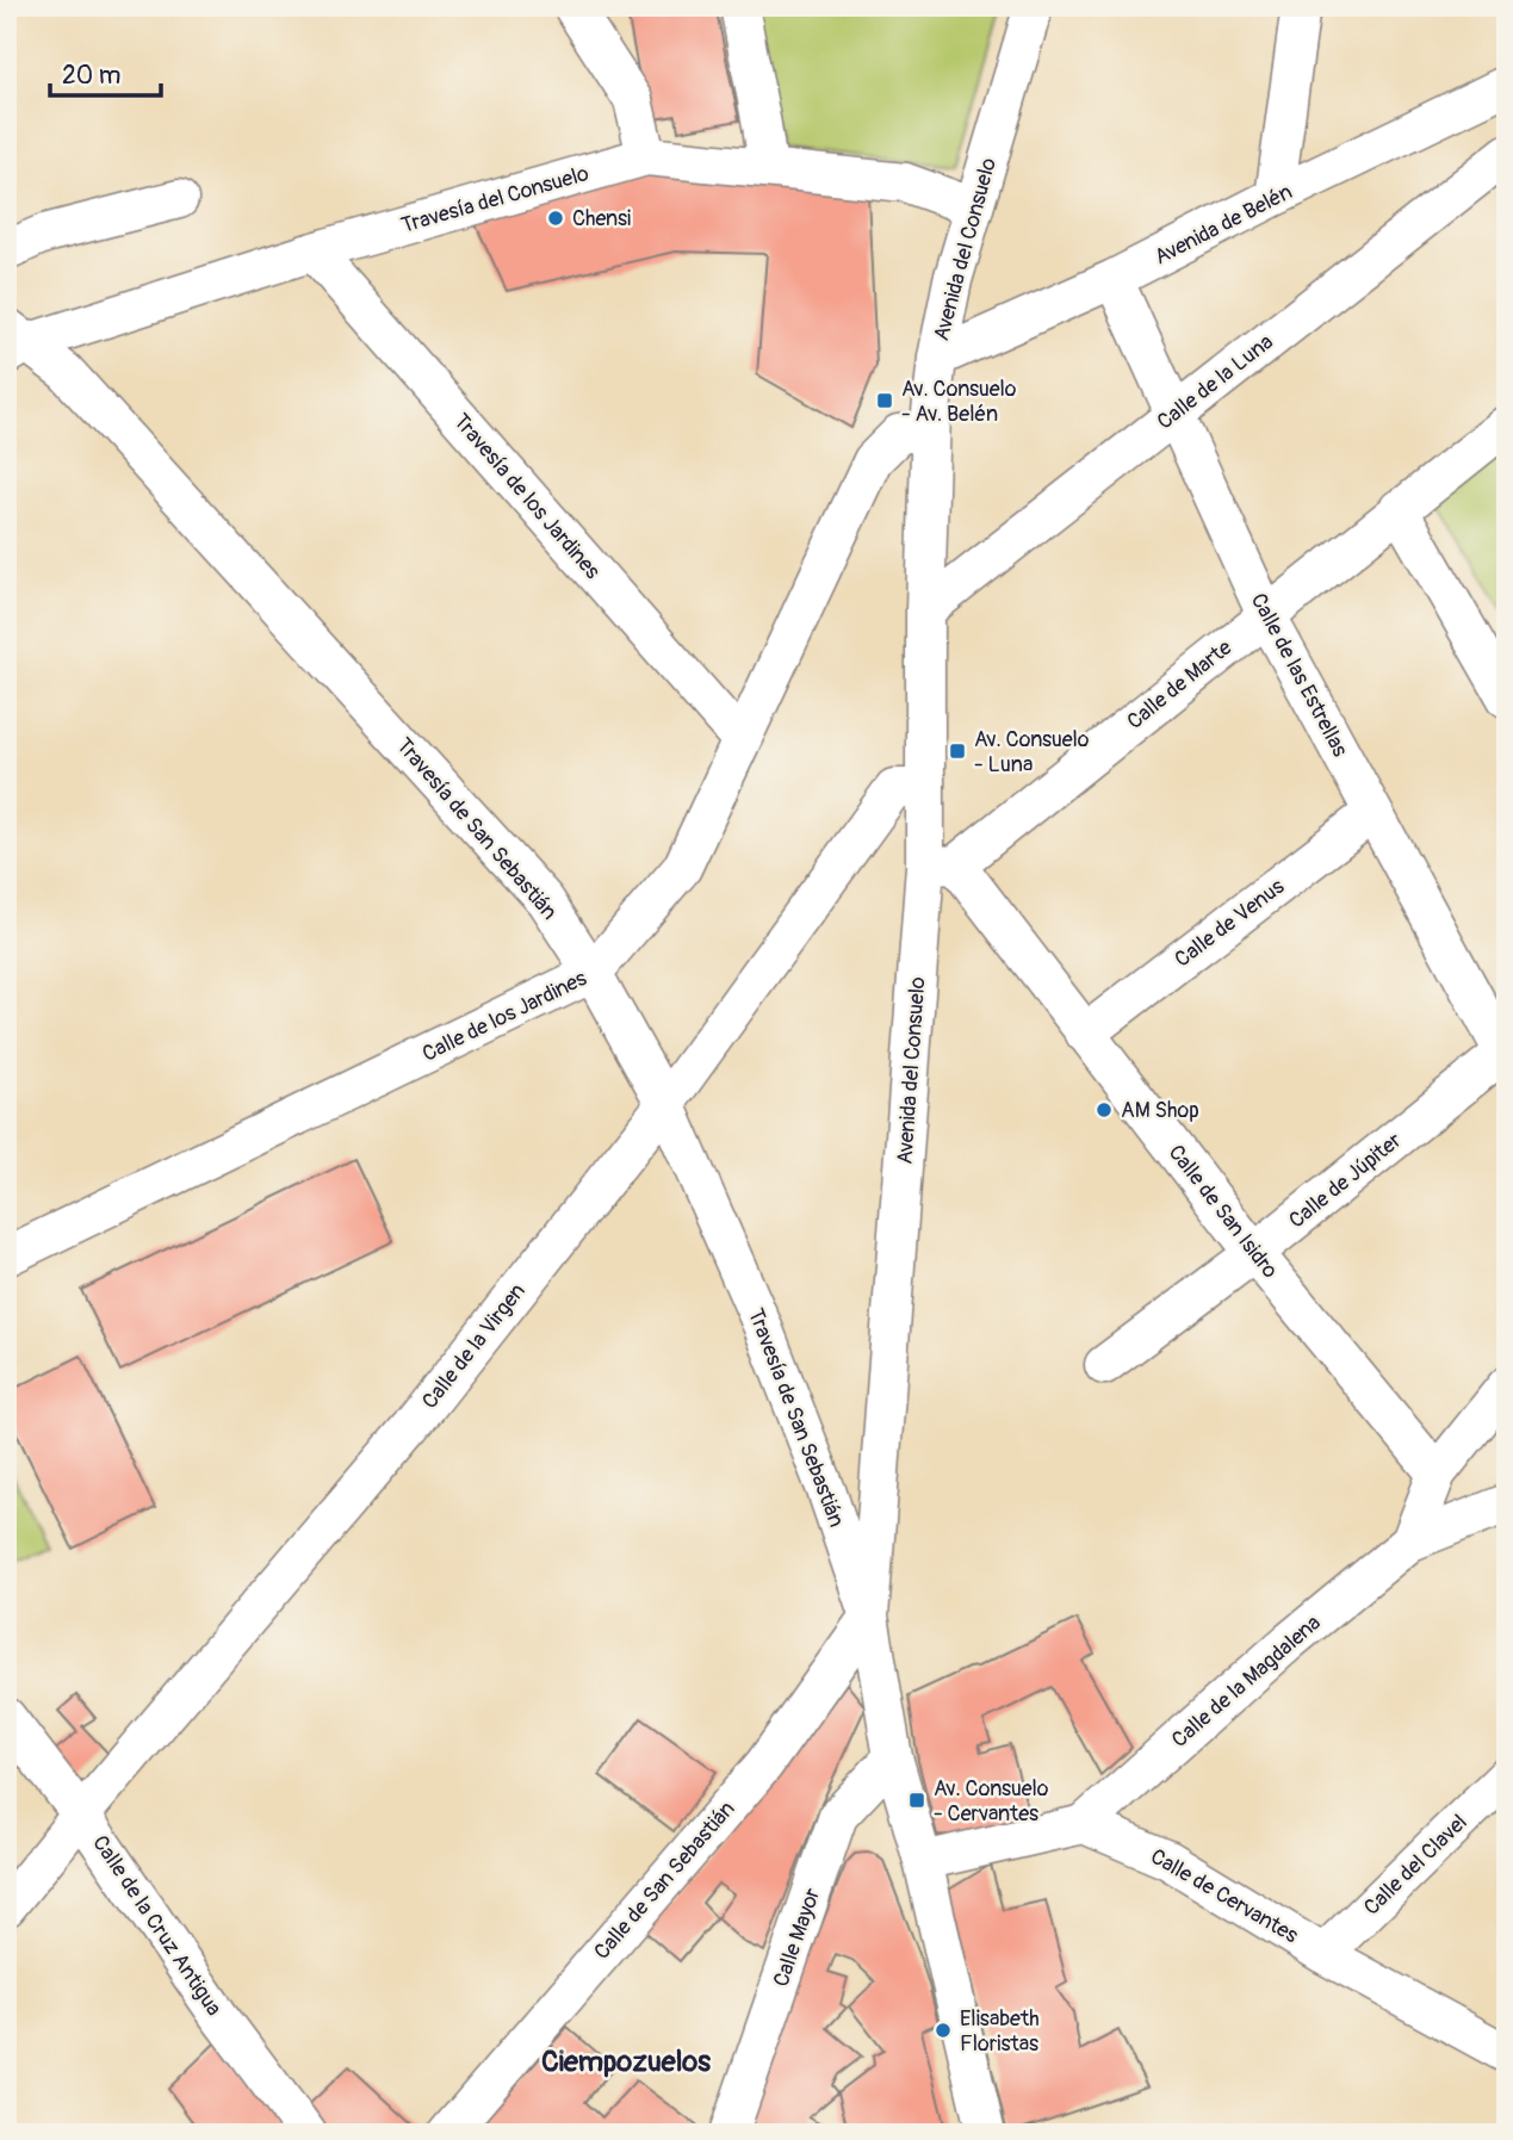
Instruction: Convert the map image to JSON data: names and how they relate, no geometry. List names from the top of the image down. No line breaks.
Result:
{"streets":{"street":["Travesía del Consuelo","Avenida de Belén","Avenida del Consuelo","Calle de la Luna","Travesía de los Jardines","Calle de las Estrellas","Calle de Marte","Travesía de San Sebastián","Calle de Venus","Calle de los Jardines","Calle de Júpiter","Calle de San Isidro","Calle de la Virgen","Calle de la Magdalena","Calle del Clavel","Calle de San Sebastián","Calle de Cervantes","Calle de la Cruz Antigua","Calle Mayor"]},"crossings":[["Travesía del Consuelo","Avenida del Consuelo"],["Travesía del Consuelo","Travesía de los Jardines"],["Travesía del Consuelo","Travesía de San Sebastián"],["Avenida de Belén","Avenida del Consuelo"],["Avenida de Belén","Calle de las Estrellas"],["Avenida del Consuelo","Calle de la Luna"],["Avenida del Consuelo","Calle de Marte"],["Avenida del Consuelo","Travesía de San Sebastián"],["Avenida del Consuelo","Calle de los Jardines"],["Avenida del Consuelo","Calle de San Isidro"],["Avenida del Consuelo","Calle de la Virgen"],["Avenida del Consuelo","Calle de San Sebastián"],["Avenida del Consuelo","Calle Mayor"],["Calle de la Luna","Calle de las Estrellas"],["Travesía de los Jardines","Calle de los Jardines"],["Calle de las Estrellas","Calle de Marte"],["Calle de las Estrellas","Calle de Venus"],["Calle de las Estrellas","Calle de Júpiter"],["Calle de Marte","Calle de San Isidro"],["Travesía de San Sebastián","Calle de los Jardines"],["Travesía de San Sebastián","Calle de la Virgen"],["Travesía de San Sebastián","Calle de San Sebastián"],["Calle de Venus","Calle de San Isidro"],["Calle de Júpiter","Calle de San Isidro"],["Calle de la Virgen","Calle de la Cruz Antigua"],["Calle de la Magdalena","Calle de Cervantes"],["Calle del Clavel","Calle de Cervantes"]],"districts":["Ciempozuelos"],"places":{"other":["Chensi","AM Shop","Elisabeth Floristas"],"transit":["Av. Consuelo - Av. Belén","Av. Consuelo - Luna","Av. Consuelo - Cervantes"]},"scale_bar":"20 m"}
